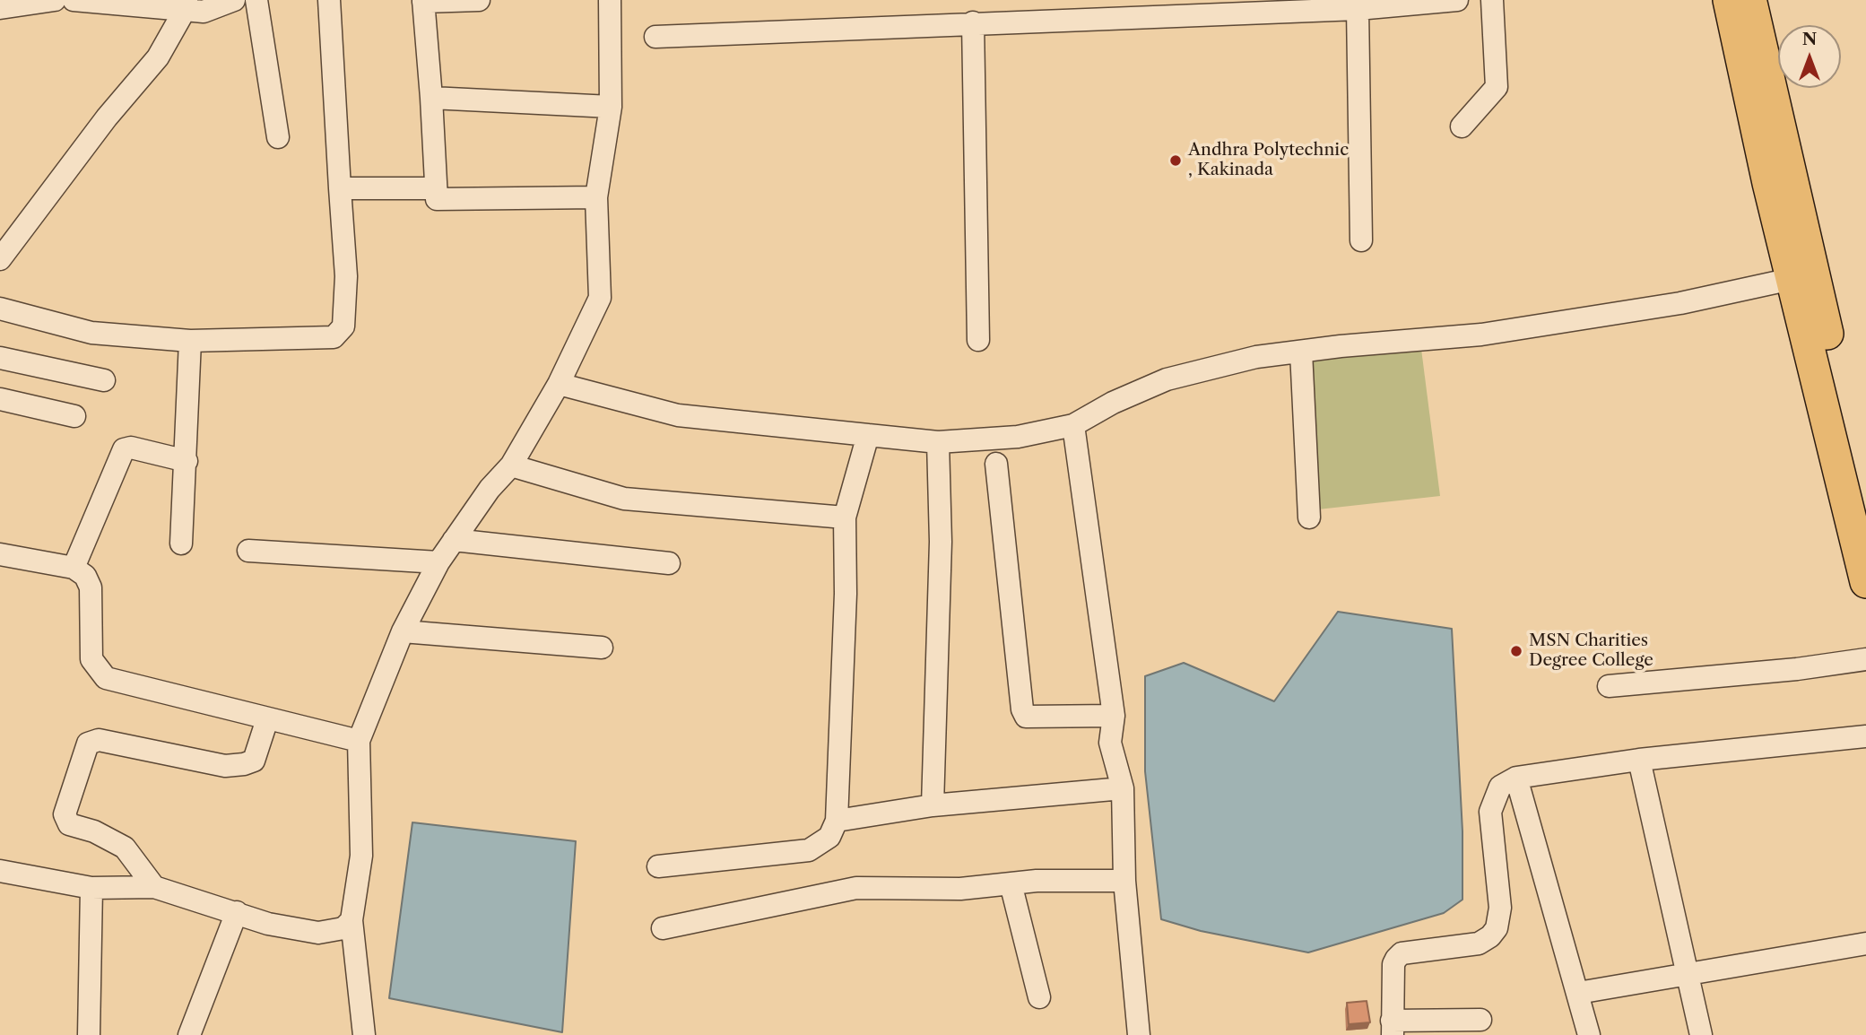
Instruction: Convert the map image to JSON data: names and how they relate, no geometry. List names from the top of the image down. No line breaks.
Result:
{"places":["Andhra Polytechnic , Kakinada","MSN Charities Degree College"],"north":"top"}
